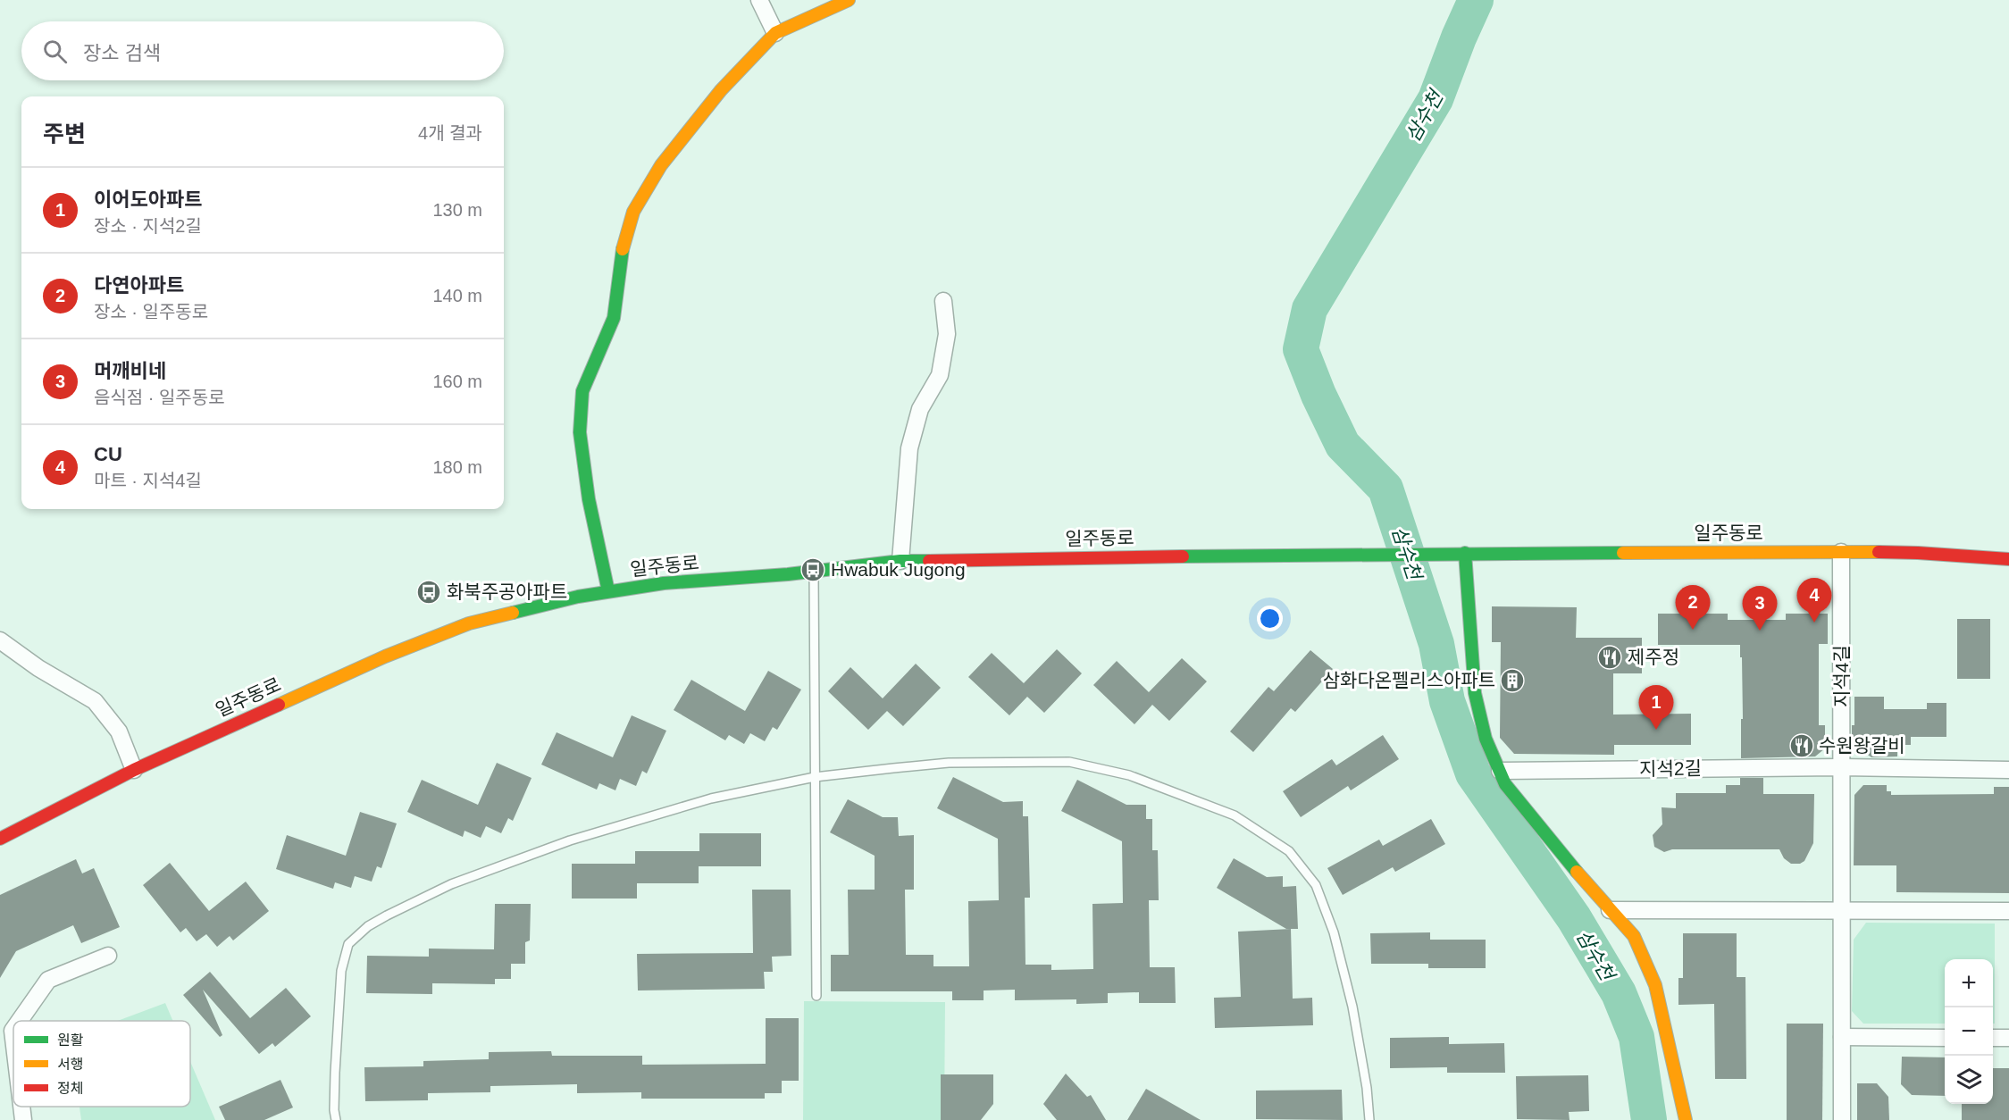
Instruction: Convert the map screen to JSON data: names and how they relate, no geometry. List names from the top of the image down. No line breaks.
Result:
{"streets":{"main road":["일주동로"],"street":["지석4길","지석2길"]},"crossings":[["일주동로","지석4길"],["지석4길","지석2길"]],"water":["삼수천"],"places":{"bus stop":["Hwabuk Jugong","화북주공아파트"],"restaurant":["제주정","수원왕갈비"],"building":["삼화다온펠리스아파트"]},"legend":["원활","서행","정체"],"page":{"search":"장소 검색","heading":["주변","4개 결과"],"list":[{"mark":"1","name":"이어도아파트","note":"장소 · 지석2길","value":"130 m"},{"mark":"2","name":"다연아파트","note":"장소 · 일주동로","value":"140 m"},{"mark":"3","name":"머깨비네","note":"음식점 · 일주동로","value":"160 m"},{"mark":"4","name":"CU","note":"마트 · 지석4길","value":"180 m"}],"pins":["4","2","3","1"],"map_buttons":["+","−"]}}
